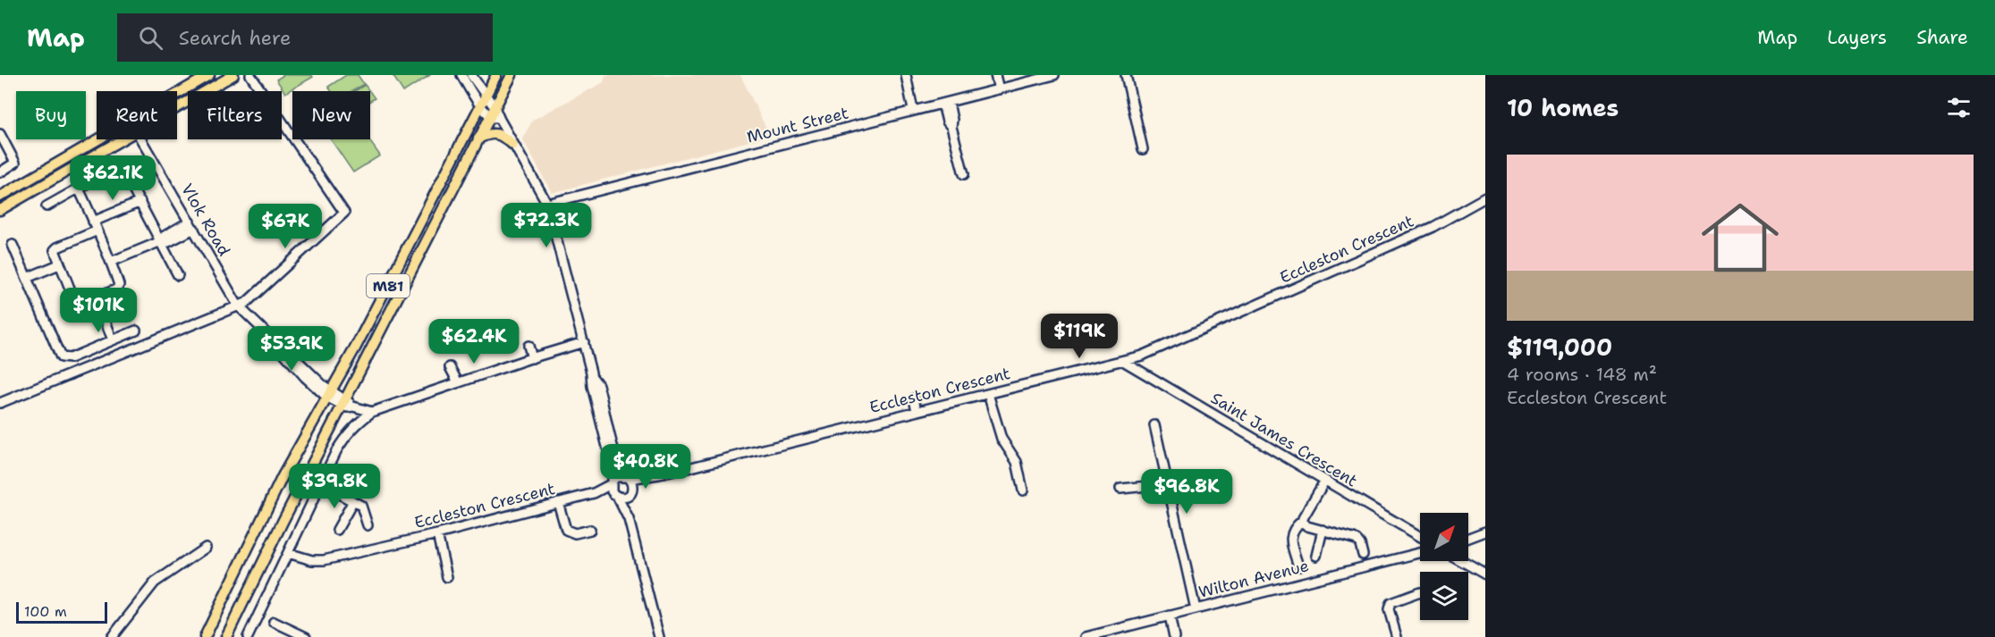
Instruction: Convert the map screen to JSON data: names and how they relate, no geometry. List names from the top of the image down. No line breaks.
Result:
{"streets":{"main road":["M81"],"street":["Mount Street","Vlok Road","Eccleston Crescent","Saint James Crescent","Wilton Avenue"]},"crossings":[["Vlok Road","M81"],["Eccleston Crescent","Saint James Crescent"]],"scale_bar":"100 m","north":"top right","page":{"header":"Map","search":"Search here","nav":["Map","Layers","Share"],"heading":"10 homes","chip":["Buy","Rent","Filters","New"],"list":[{"name":"$119,000","note":"4 rooms · 148 m² · Eccleston Crescent"}],"price":["$62.1K","$72.3K","$67K","$101K","$119K","$62.4K","$53.9K","$40.8K","$39.8K","$96.8K"],"scale":"100 m"}}
